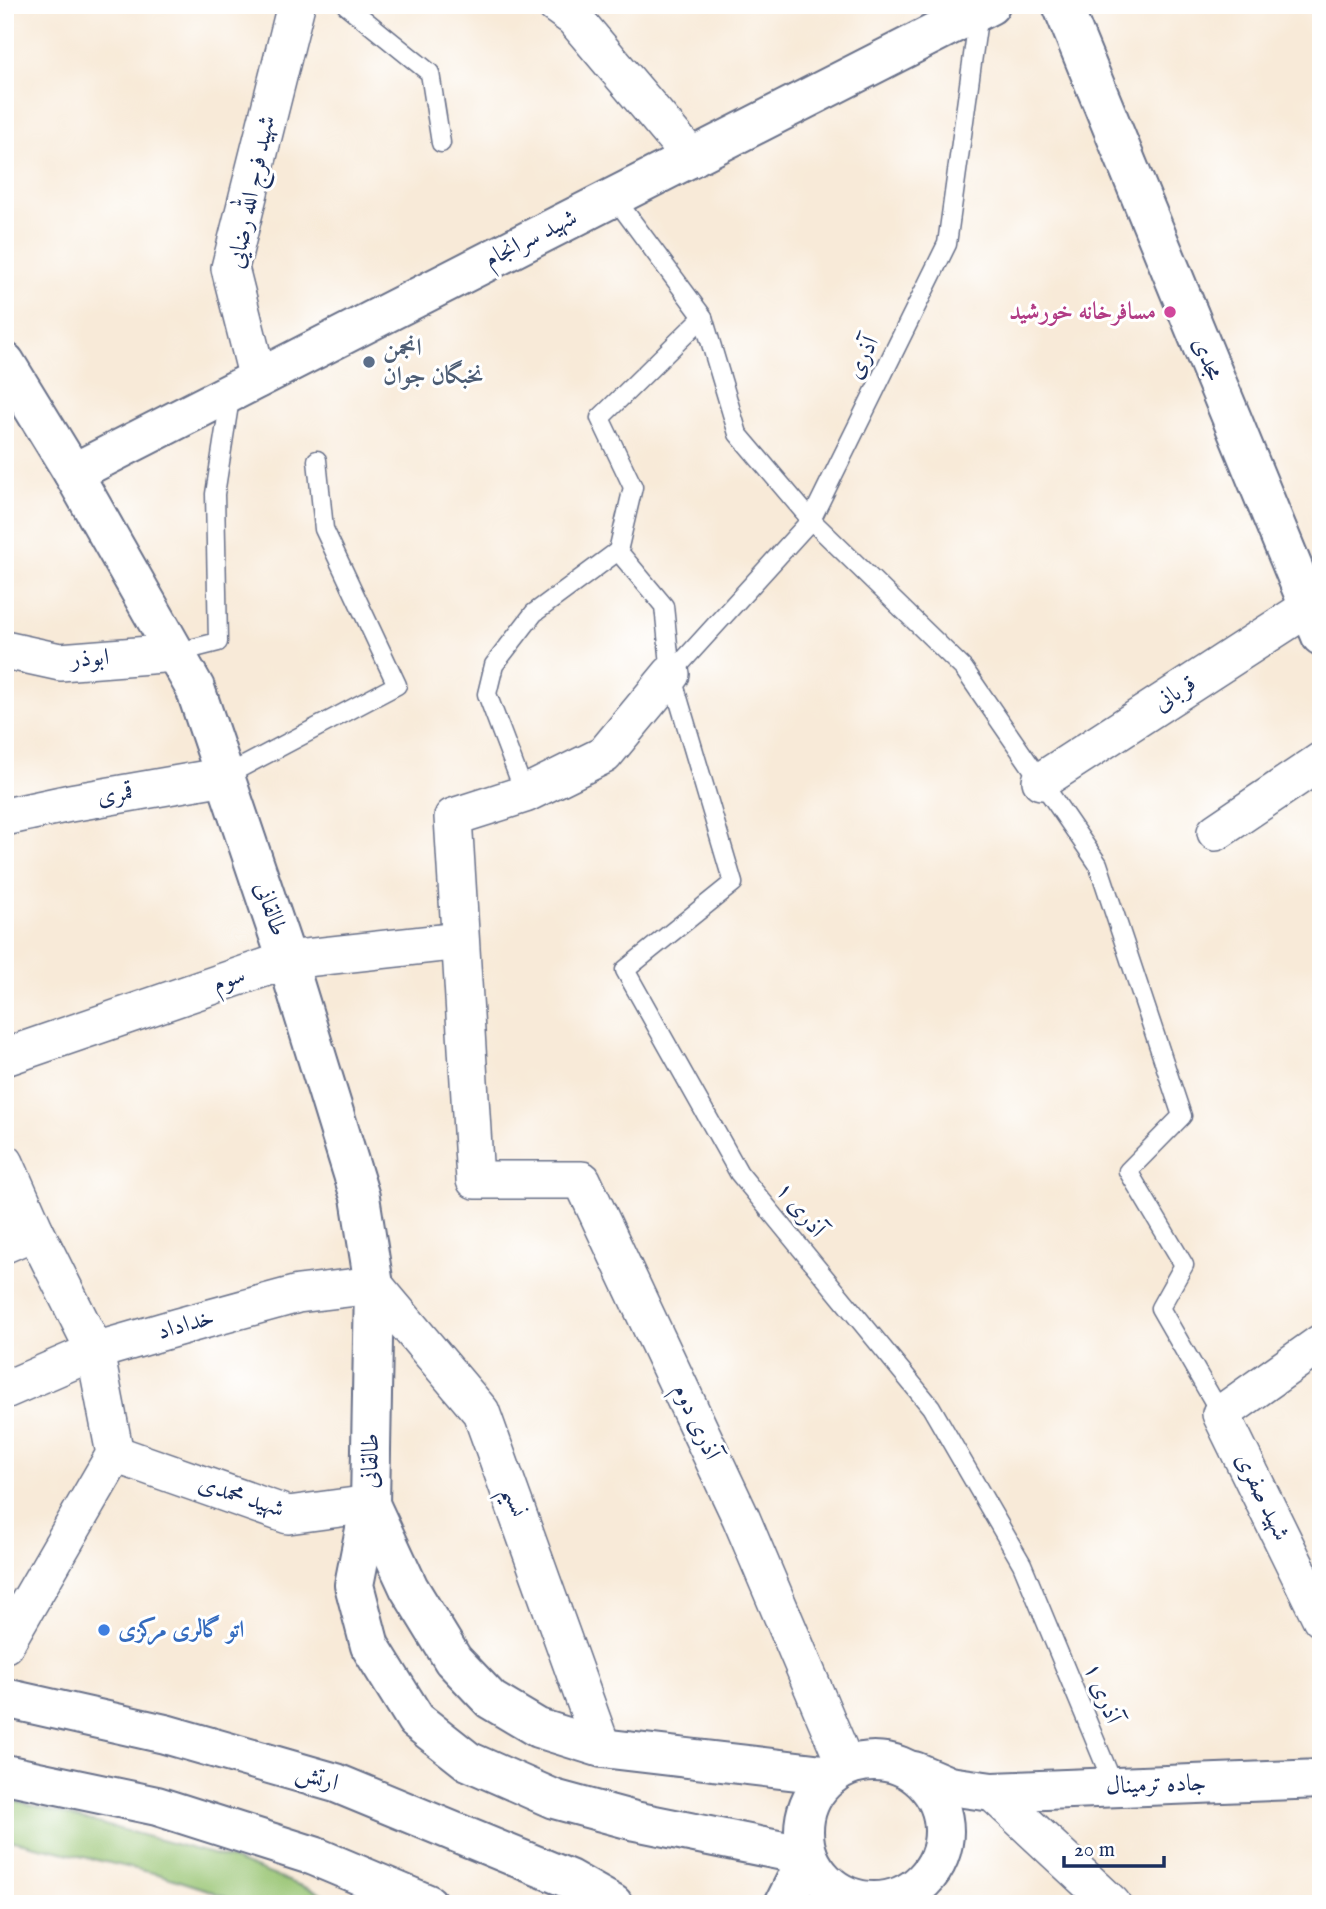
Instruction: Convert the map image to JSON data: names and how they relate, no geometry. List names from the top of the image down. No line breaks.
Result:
{"streets":{"street":["شهید فرج الله رضایی","شهید سرانجام","مجدی","ابوذر","قربانی","قمری","طالقانی","سوم","خداداد","آذری دوم","شهید محمدی","شهید صفری","نسیم","ارتش","جاده ترمینال"],"lane":["آذری","آذری ۱"]},"crossings":[["شهید فرج الله رضایی","شهید سرانجام"],["شهید سرانجام","آذری"],["شهید سرانجام","طالقانی"],["آذری","آذری ۱"],["مجدی","قربانی"],["ابوذر","طالقانی"],["قمری","طالقانی"],["طالقانی","سوم"],["طالقانی","خداداد"],["طالقانی","آذری دوم"],["طالقانی","شهید محمدی"],["طالقانی","نسیم"],["طالقانی","جاده ترمینال"],["سوم","آذری دوم"],["آذری ۱","جاده ترمینال"],["خداداد","نسیم"],["آذری دوم","جاده ترمینال"]],"places":["مسافرخانه خورشید","انجمن نخبگان جوان","اتو گالری مرکزی"],"scale_bar":"20 m"}
